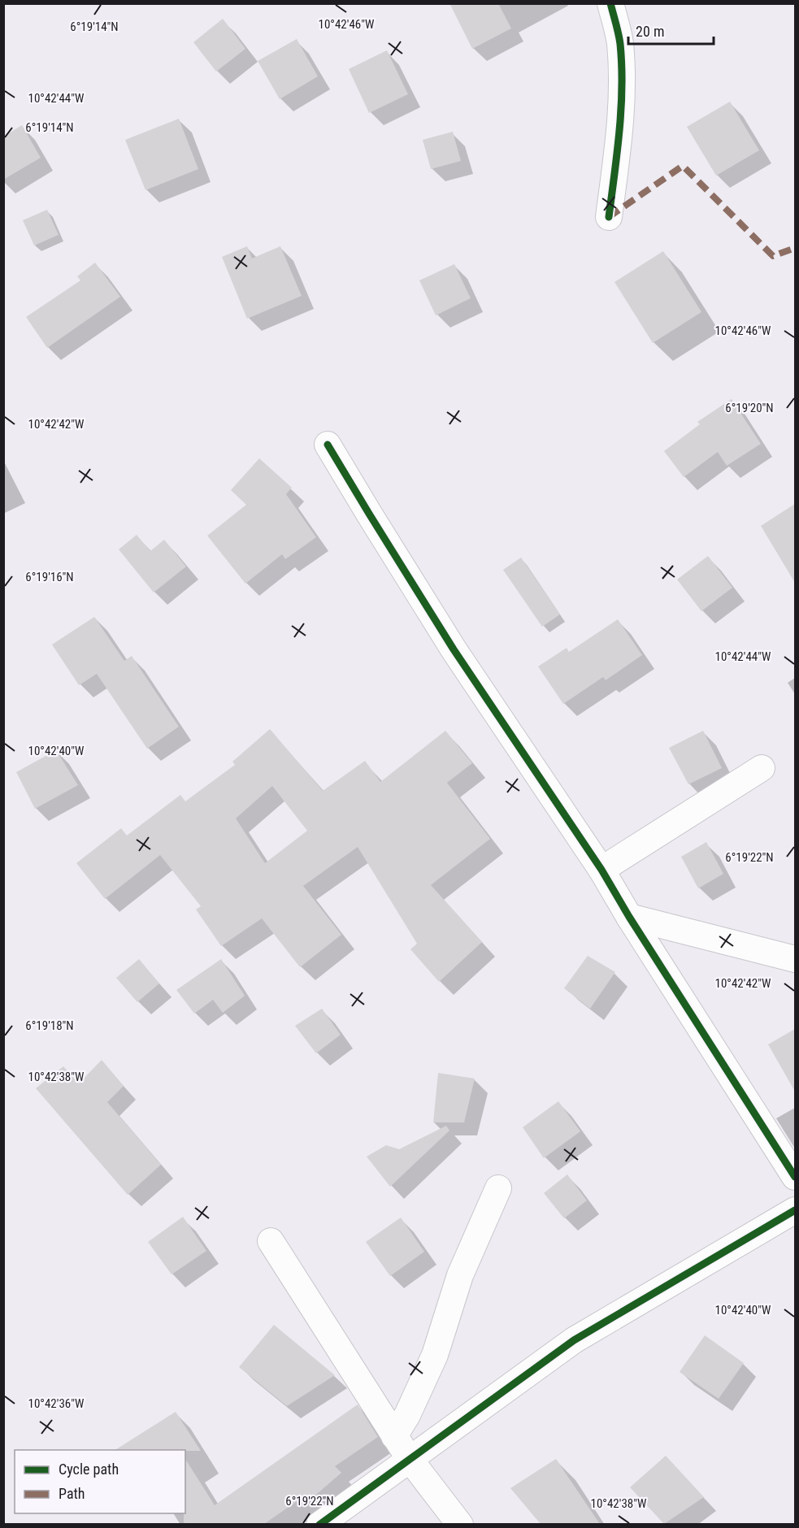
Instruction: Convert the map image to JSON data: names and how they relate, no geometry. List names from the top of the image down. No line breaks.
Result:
{"legend":["Cycle path","Path"],"scale_bar":"20 m","coordinates":["10°42'46\"W","6°19'14\"N","10°42'44\"W","6°19'20\"N","10°42'42\"W","6°19'16\"N","10°42'40\"W","6°19'22\"N","6°19'18\"N","10°42'38\"W","10°42'36\"W"]}
